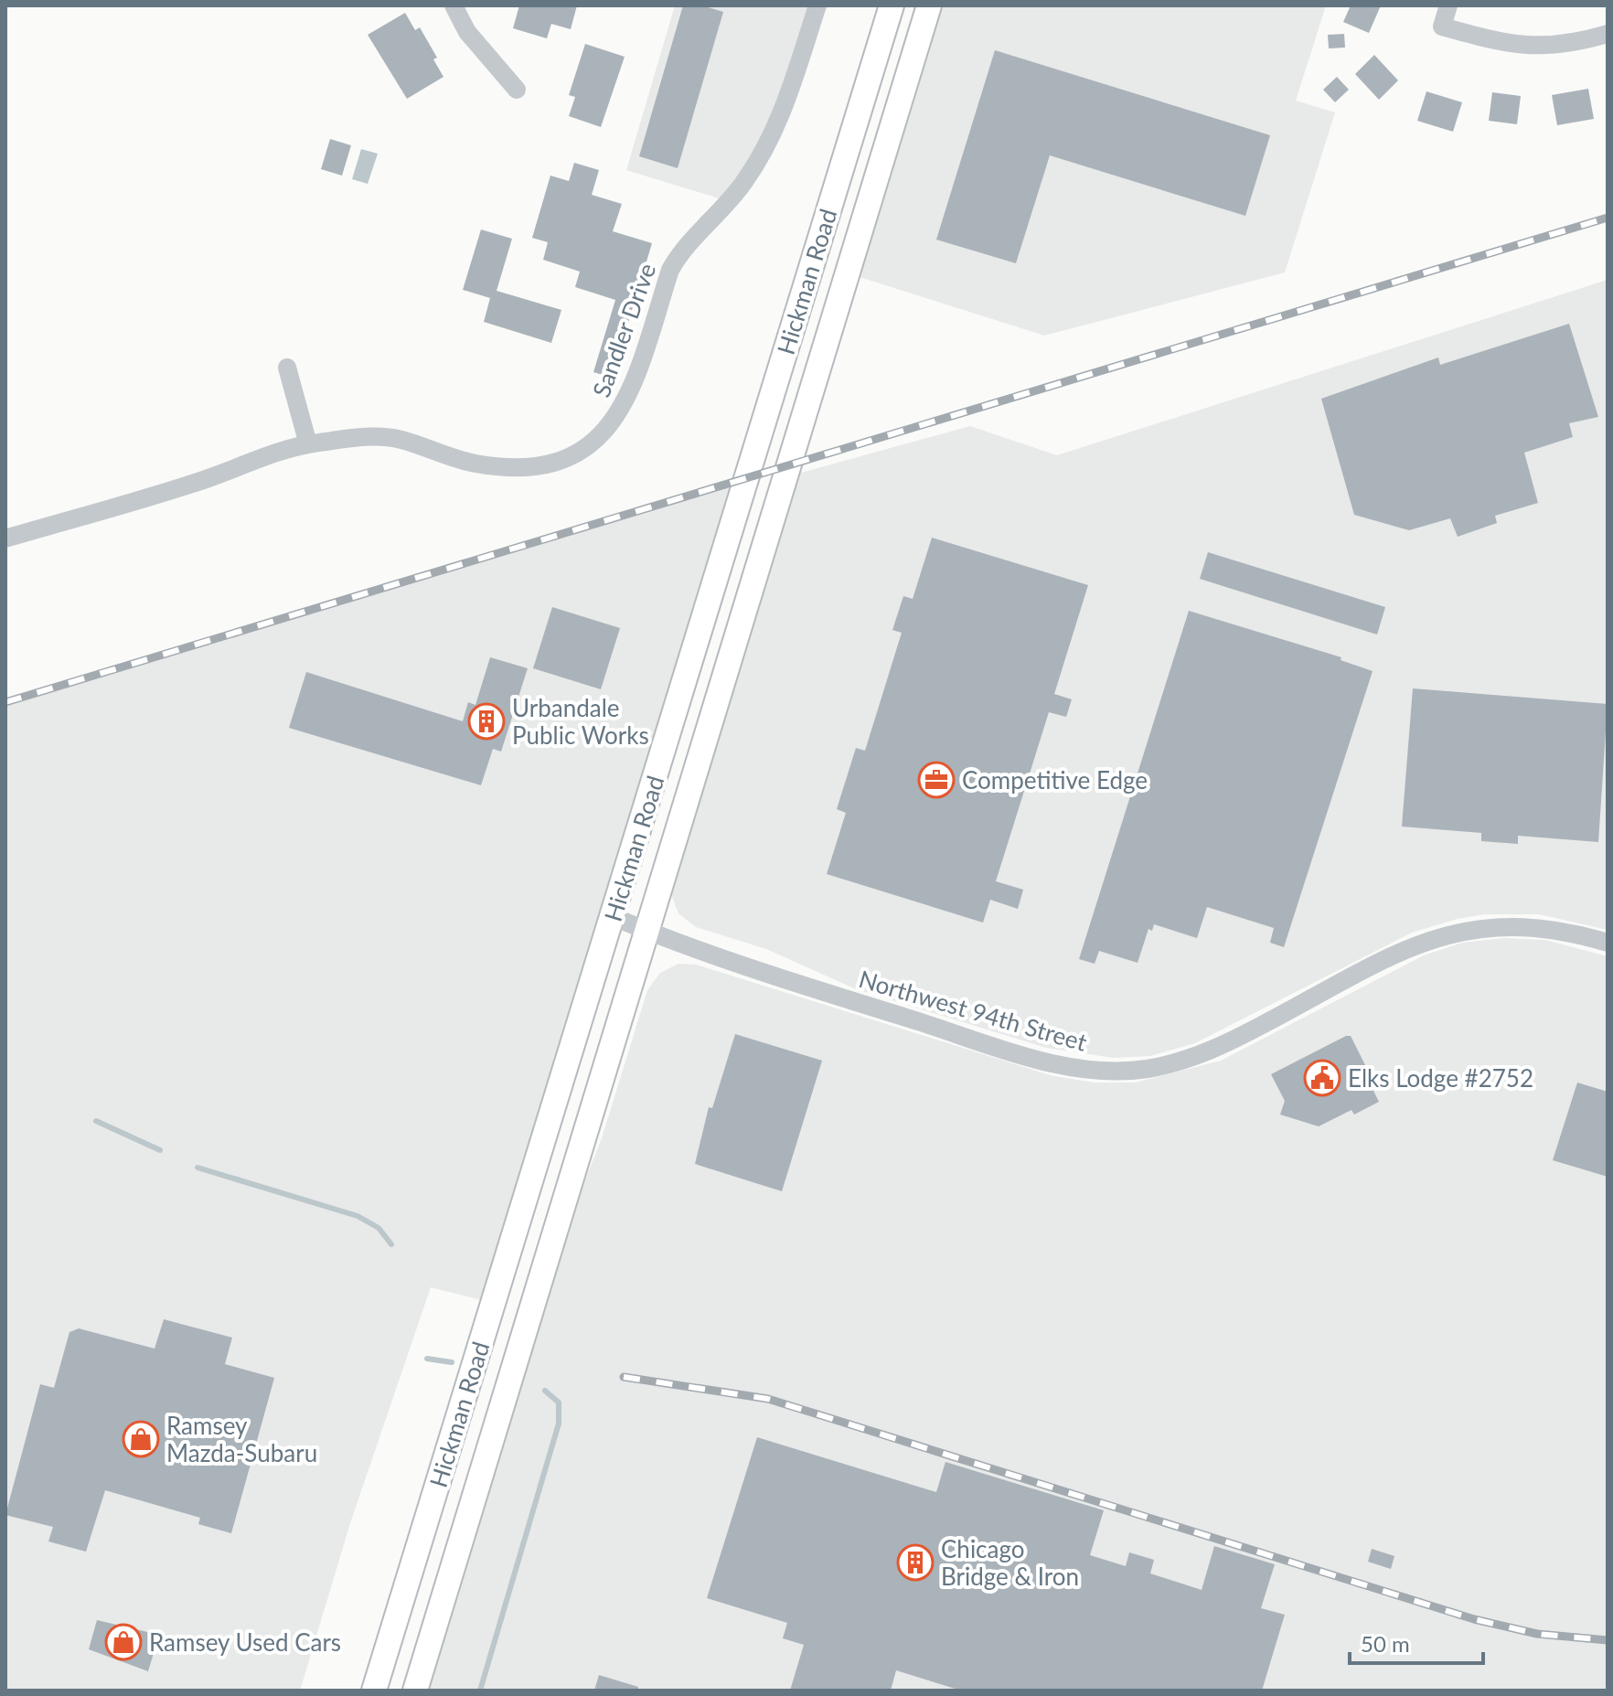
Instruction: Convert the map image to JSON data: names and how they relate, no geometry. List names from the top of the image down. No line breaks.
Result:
{"streets":{"main road":["Hickman Road"],"street":["Sandler Drive","Northwest 94th Street"]},"crossings":[["Hickman Road","Northwest 94th Street"]],"places":{"building":["Urbandale Public Works","Chicago Bridge & Iron"],"office":["Competitive Edge"],"public building":["Elks Lodge #2752"],"shop":["Ramsey Mazda-Subaru","Ramsey Used Cars"]},"scale_bar":"50 m"}
